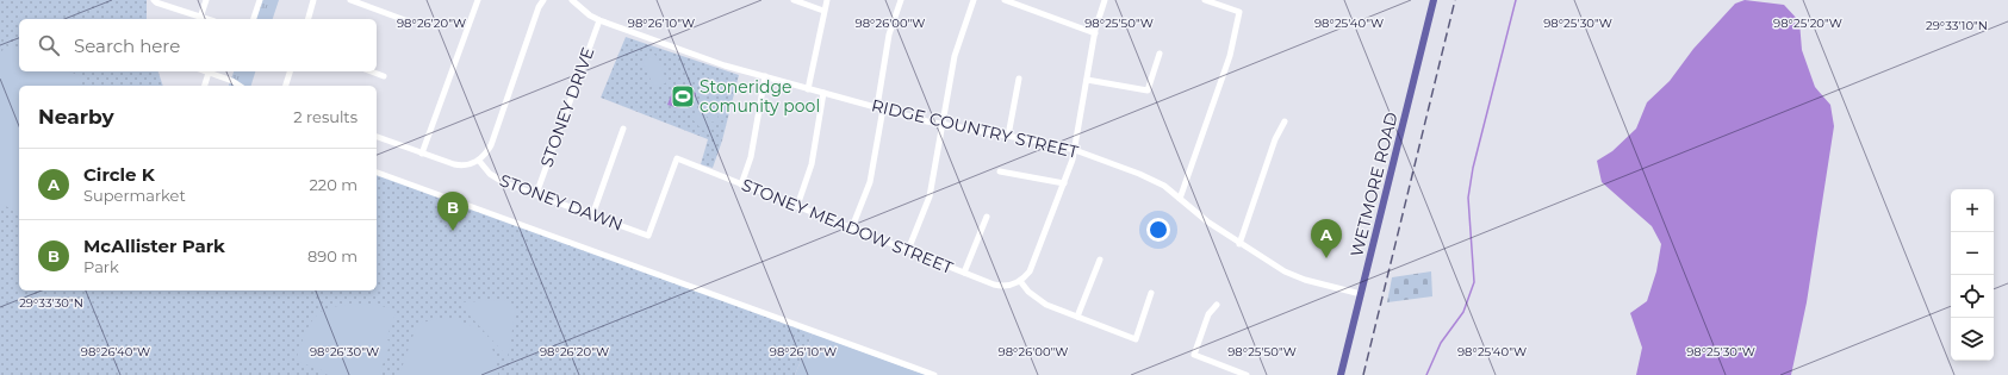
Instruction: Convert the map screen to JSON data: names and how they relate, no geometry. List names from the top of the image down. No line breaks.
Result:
{"streets":{"main road":["WETMORE ROAD"],"street":["STONEY DRIVE","RIDGE COUNTRY STREET","STONEY DAWN","STONEY MEADOW STREET"]},"crossings":[["STONEY DRIVE","RIDGE COUNTRY STREET"],["STONEY DRIVE","STONEY DAWN"],["RIDGE COUNTRY STREET","WETMORE ROAD"],["STONEY DAWN","STONEY MEADOW STREET"]],"places":{"sports":["Stoneridge comunity pool"]},"page":{"search":"Search here","heading":["Nearby","2 results"],"list":[{"mark":"A","name":"Circle K","note":"Supermarket","value":"220 m"},{"mark":"B","name":"McAllister Park","note":"Park","value":"890 m"}],"map_buttons":["+","−"],"pins":["B","A"]},"coordinates":["98°26'20\"W","98°26'10\"W","98°26'00\"W","98°25'50\"W","98°25'40\"W","98°25'30\"W","98°25'20\"W","29°33'10\"N","29°33'30\"N","98°26'40\"W","98°26'30\"W"]}
